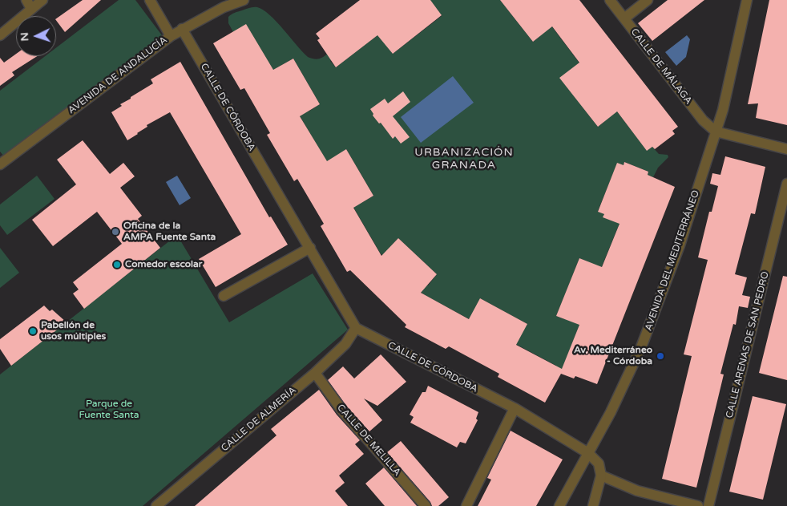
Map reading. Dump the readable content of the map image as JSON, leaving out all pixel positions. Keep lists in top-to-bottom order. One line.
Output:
{"streets":{"street":["CALLE DE MÁLAGA","AVENIDA DE ANDALUCÍA","CALLE DE CÓRDOBA","AVENIDA DEL MEDITERRÁNEO","CALLE ARENAS DE SAN PEDRO","CALLE DE ALMERÍA","CALLE DE MELILLA"]},"crossings":[["CALLE DE MÁLAGA","AVENIDA DEL MEDITERRÁNEO"],["AVENIDA DE ANDALUCÍA","CALLE DE CÓRDOBA"],["CALLE DE CÓRDOBA","AVENIDA DEL MEDITERRÁNEO"],["CALLE DE CÓRDOBA","CALLE DE ALMERÍA"],["CALLE DE ALMERÍA","CALLE DE MELILLA"]],"districts":["URBANIZACIÓN GRANADA"],"parks":["Parque de Fuente Santa"],"places":["Oficina de la AMPA Fuente Santa","Comedor escolar","Pabellón de usos múltiples","Av. Mediterráneo - Córdoba"],"north":"left"}
